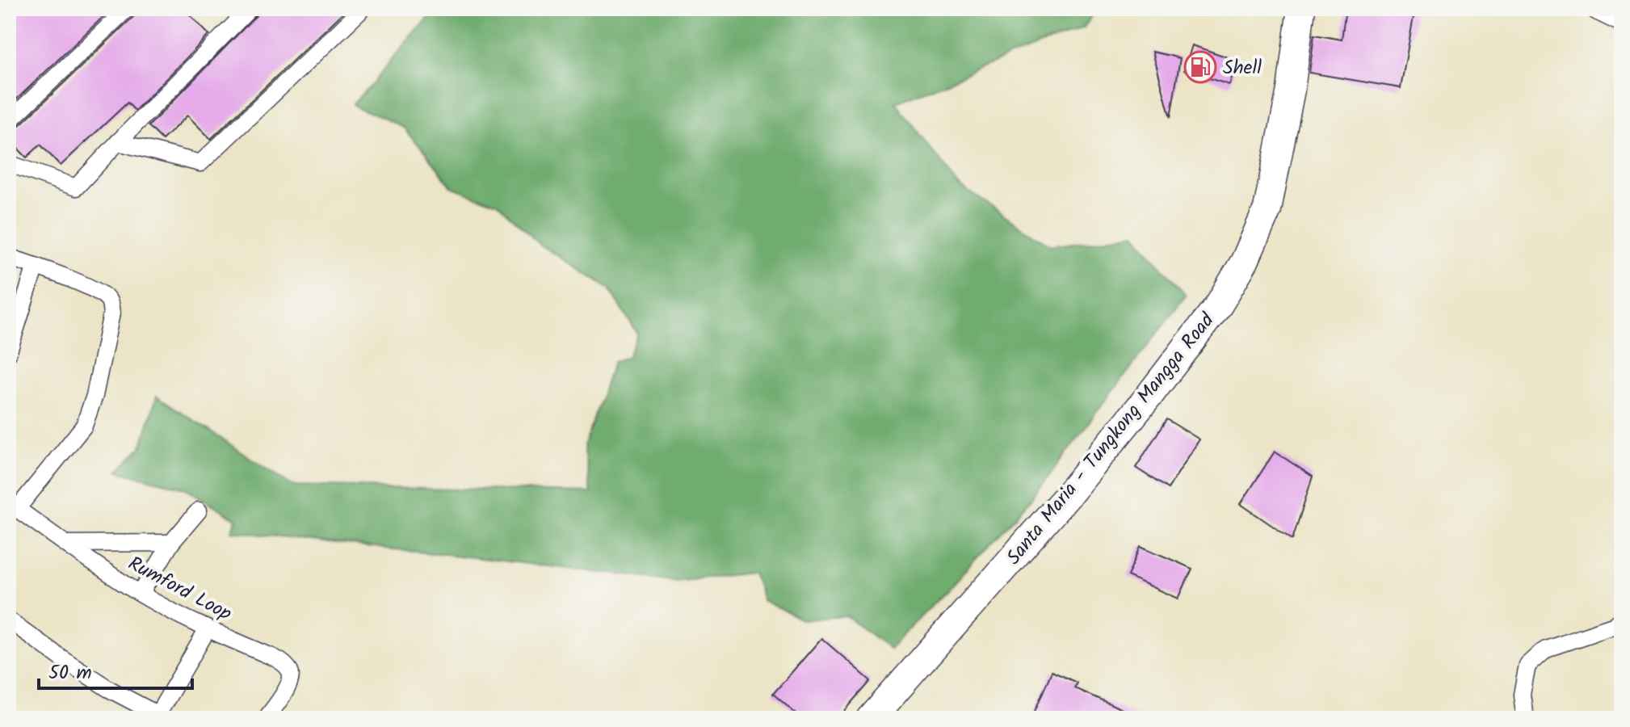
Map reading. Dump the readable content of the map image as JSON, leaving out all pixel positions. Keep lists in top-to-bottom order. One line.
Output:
{"streets":{"main road":["Santa Maria - Tungkong Mangga Road"],"street":["Rumford Loop"]},"places":{"fuel station":["Shell"]},"scale_bar":"50 m"}
